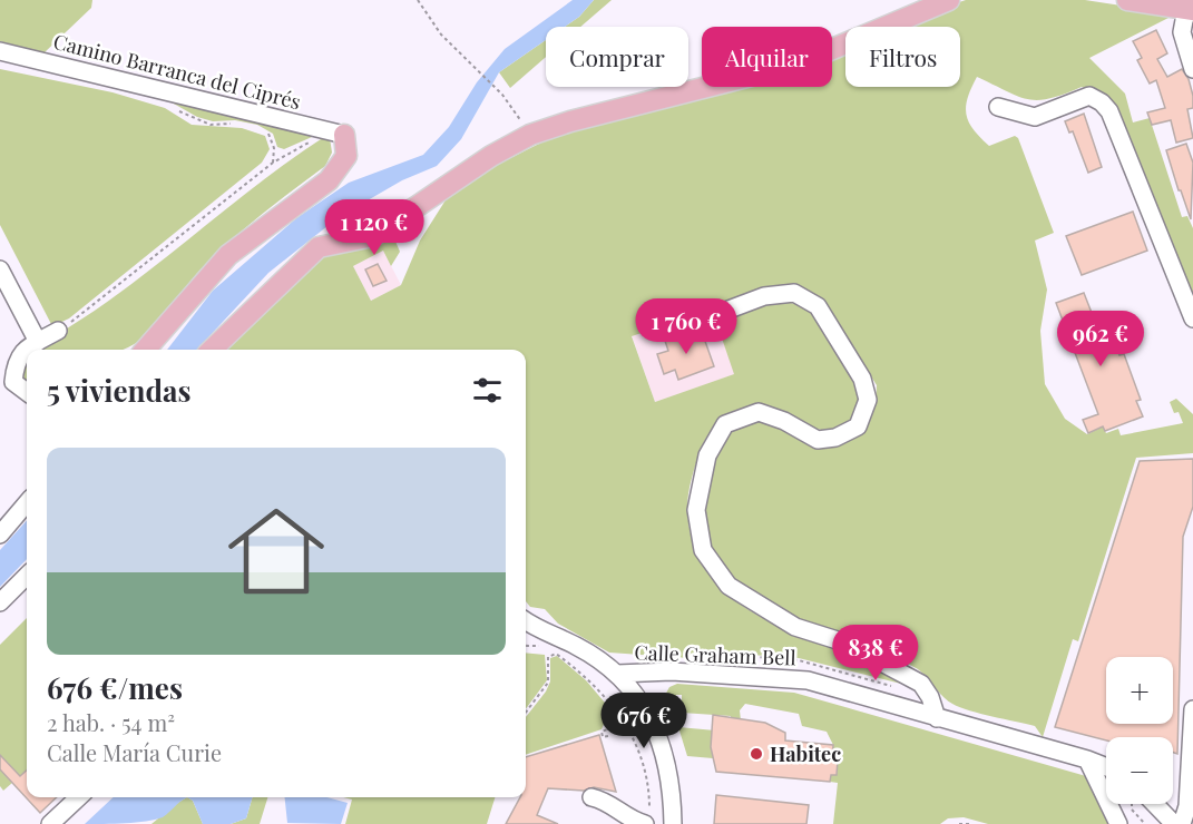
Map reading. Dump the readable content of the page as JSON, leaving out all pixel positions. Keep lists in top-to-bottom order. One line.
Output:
{"streets":{"street":["Camino Barranca del Ciprés","Calle Graham Bell"]},"places":["Habitec"],"page":{"chip":["Comprar","Alquilar","Filtros"],"price":["1 120 €","1 760 €","962 €","838 €","676 €"],"heading":"5 viviendas","list":[{"name":"676 €/mes","note":"2 hab. · 54 m² · Calle María Curie"}],"map_buttons":["+","−"]}}
